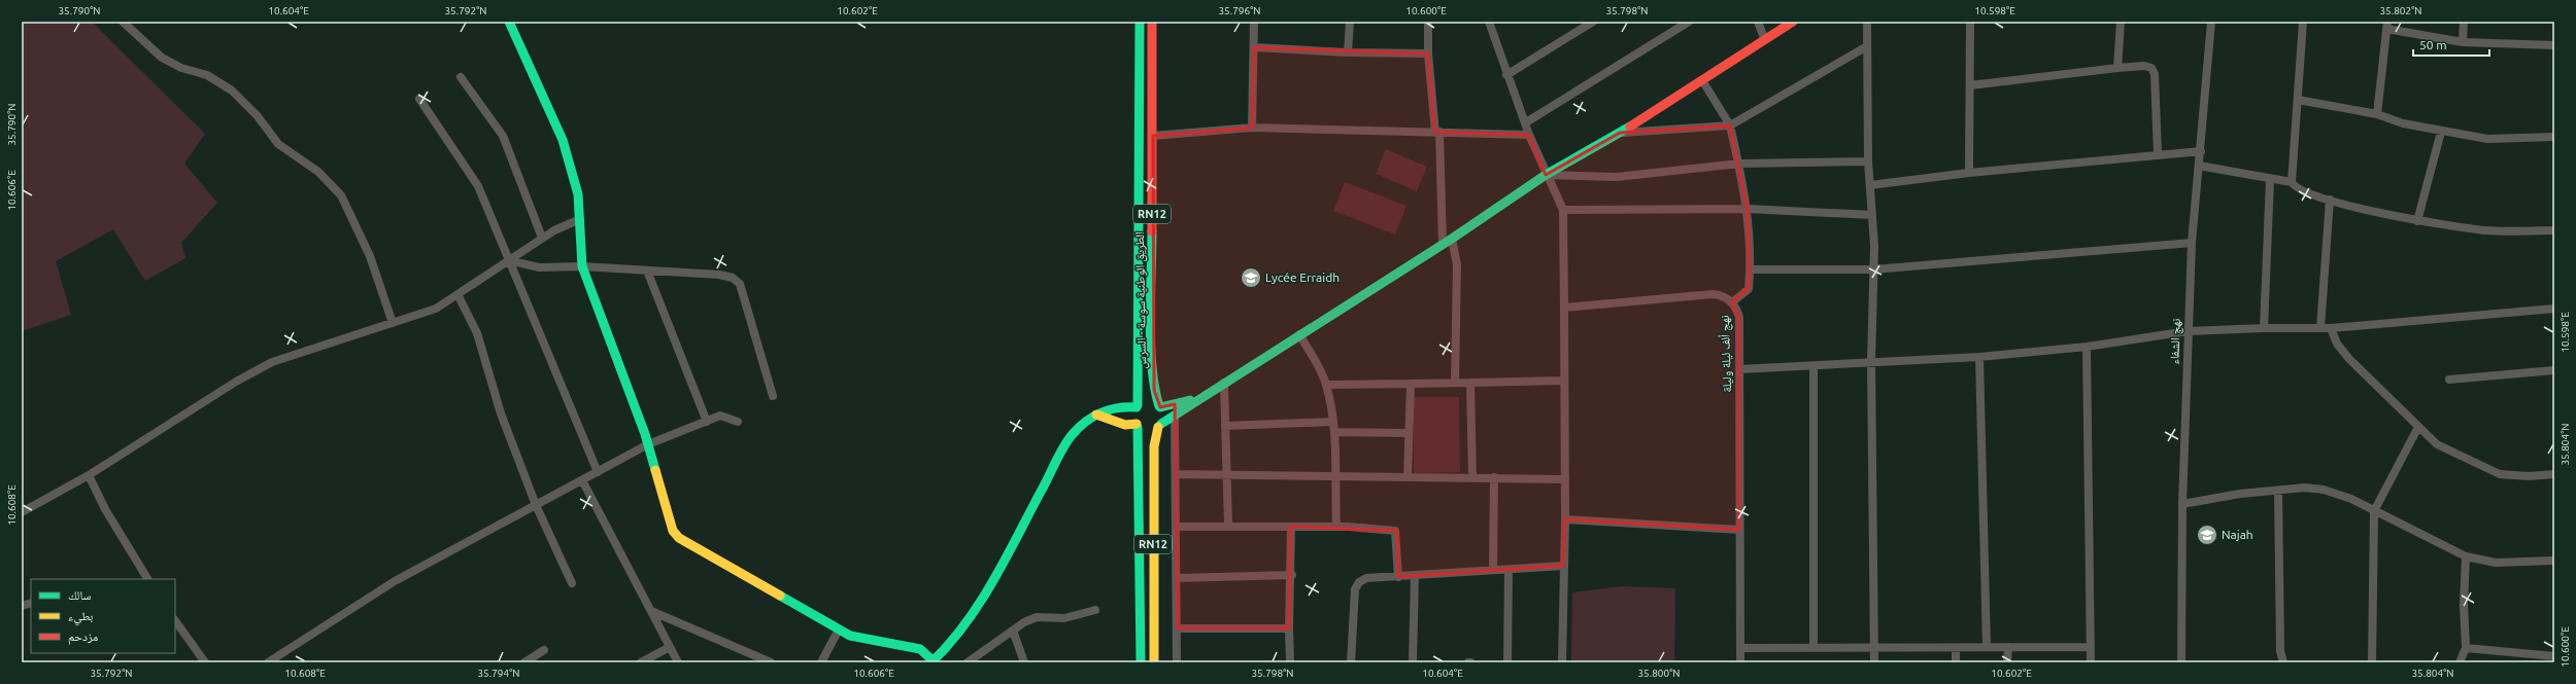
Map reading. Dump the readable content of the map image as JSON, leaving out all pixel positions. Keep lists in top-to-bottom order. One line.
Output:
{"streets":{"main road":["RN12","الطريق الوطنية سوسة - السرس"],"street":["نهج الشفاء","نهج ألف ليلة وليلة"]},"crossings":[["RN12","الطريق الوطنية سوسة - السرس"]],"places":{"school or university":["Lycée Erraidh","Najah"]},"legend":["سالك","بطيء","مزدحم"],"scale_bar":"50 m","coordinates":["35.790°N","10.604°E","35.792°N","10.602°E","35.796°N","10.600°E","35.798°N","10.598°E","35.802°N","10.606°E","35.804°N","10.608°E","35.794°N","35.800°N"]}
